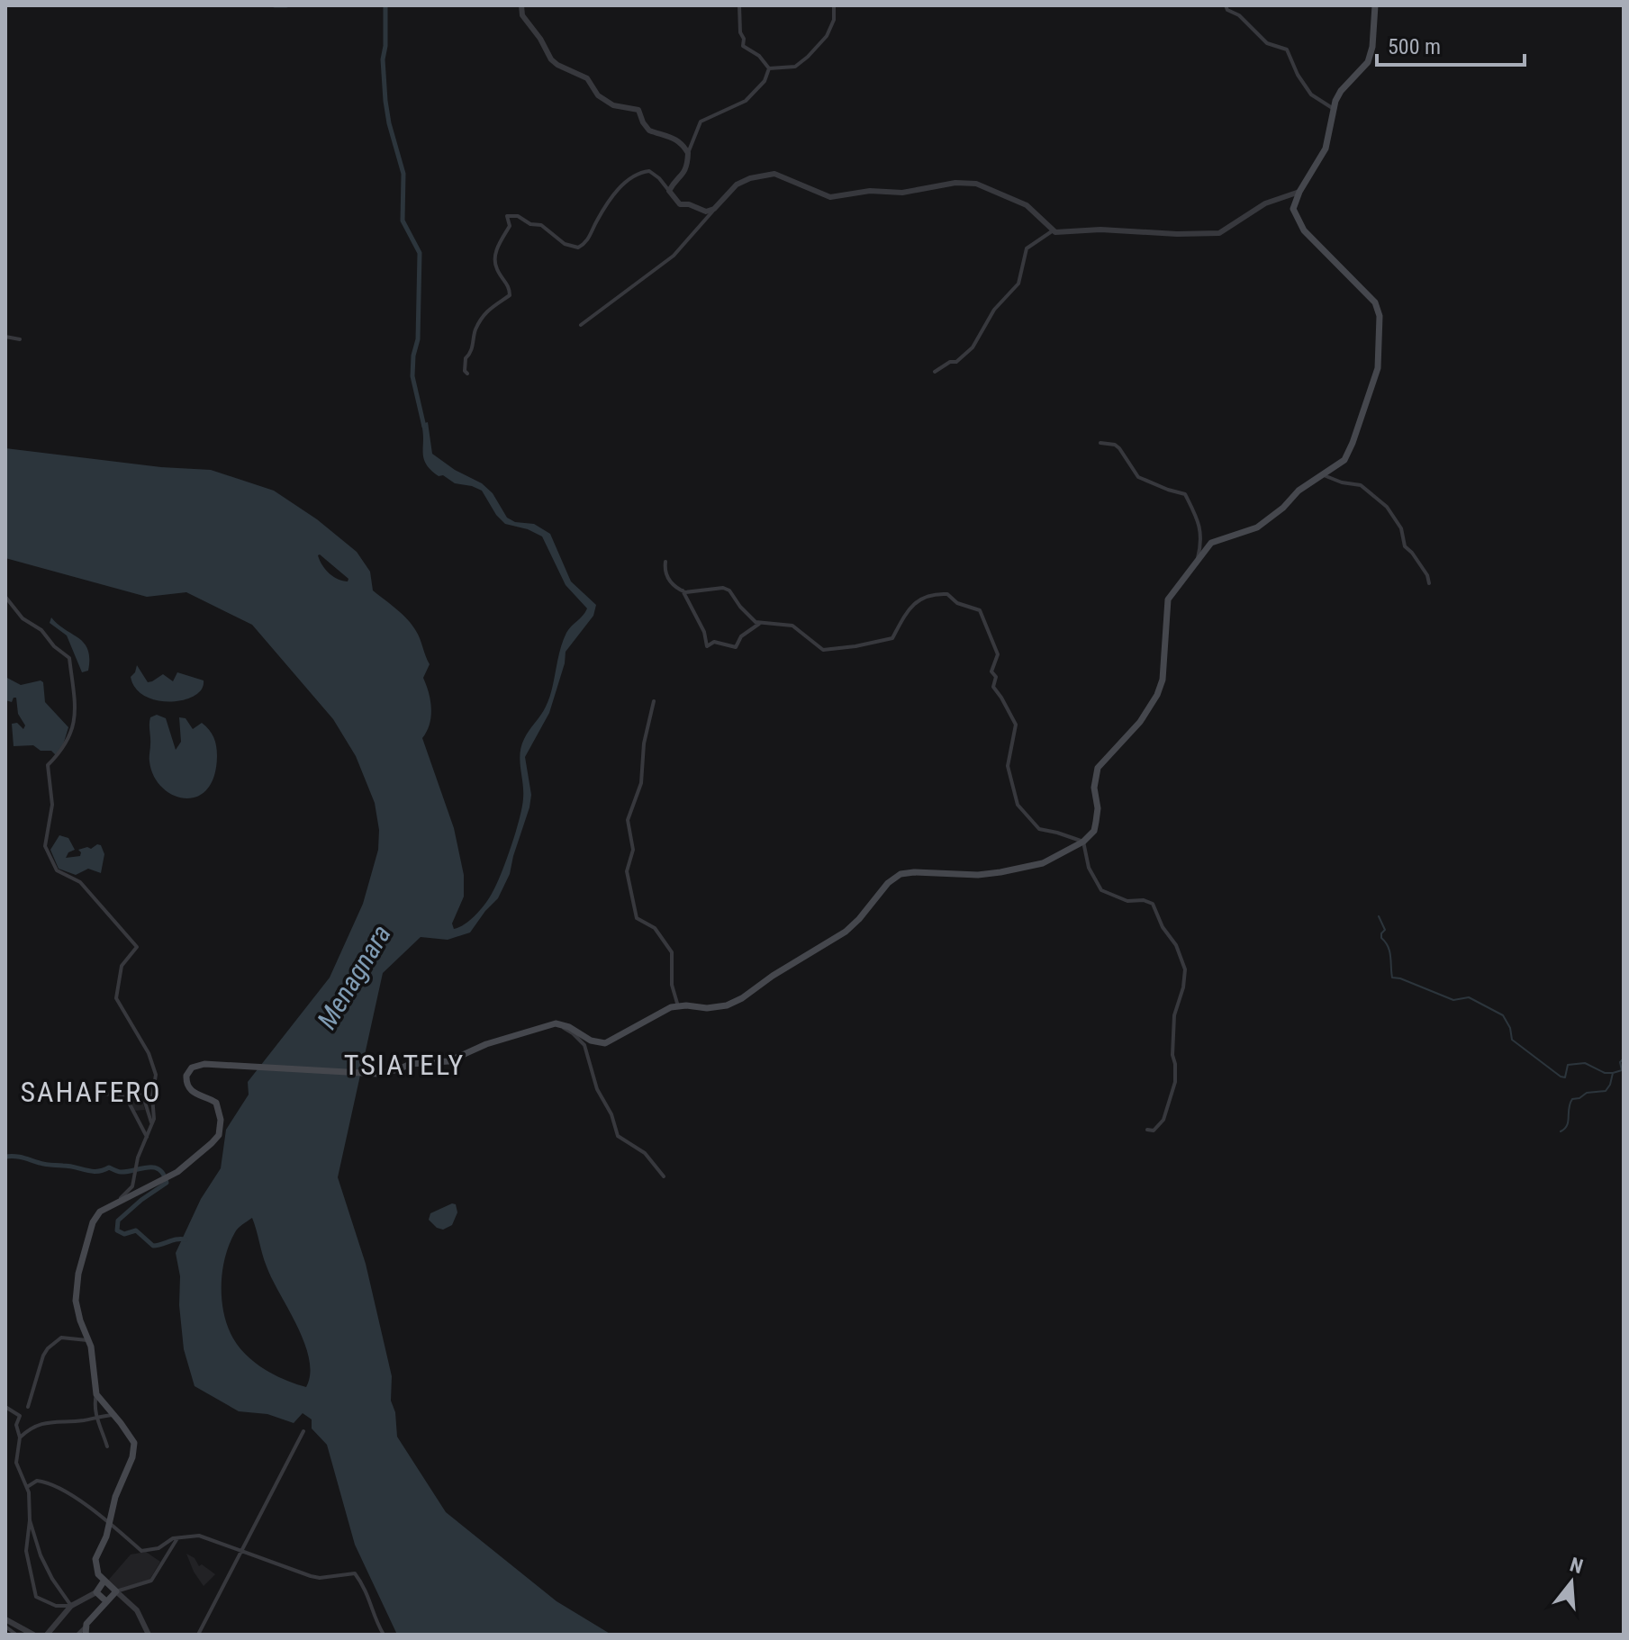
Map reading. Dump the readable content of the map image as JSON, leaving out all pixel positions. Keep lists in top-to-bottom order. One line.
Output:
{"districts":["TSIATELY","SAHAFERO"],"water":["Menagnara"],"scale_bar":"500 m","north":"top"}
